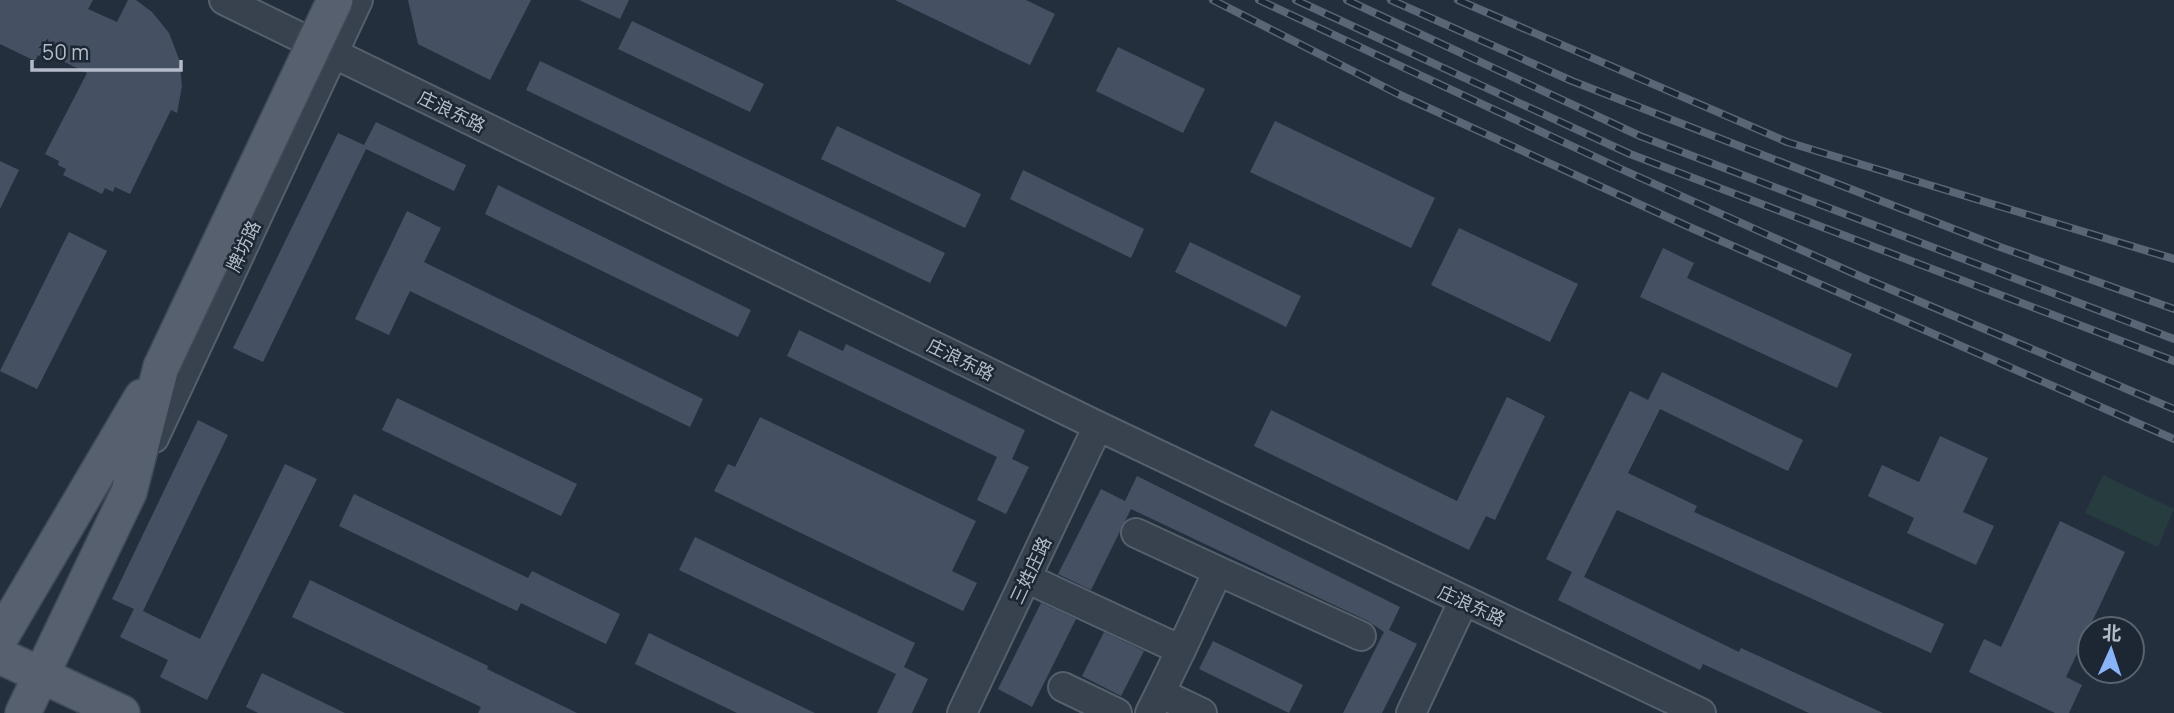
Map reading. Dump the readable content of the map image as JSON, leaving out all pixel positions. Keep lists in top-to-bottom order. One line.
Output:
{"streets":{"main road":["牌坊路"],"street":["庄浪东路","三姓庄路"]},"crossings":[["庄浪东路","牌坊路"],["庄浪东路","三姓庄路"]],"scale_bar":"50 m","north":"top"}
